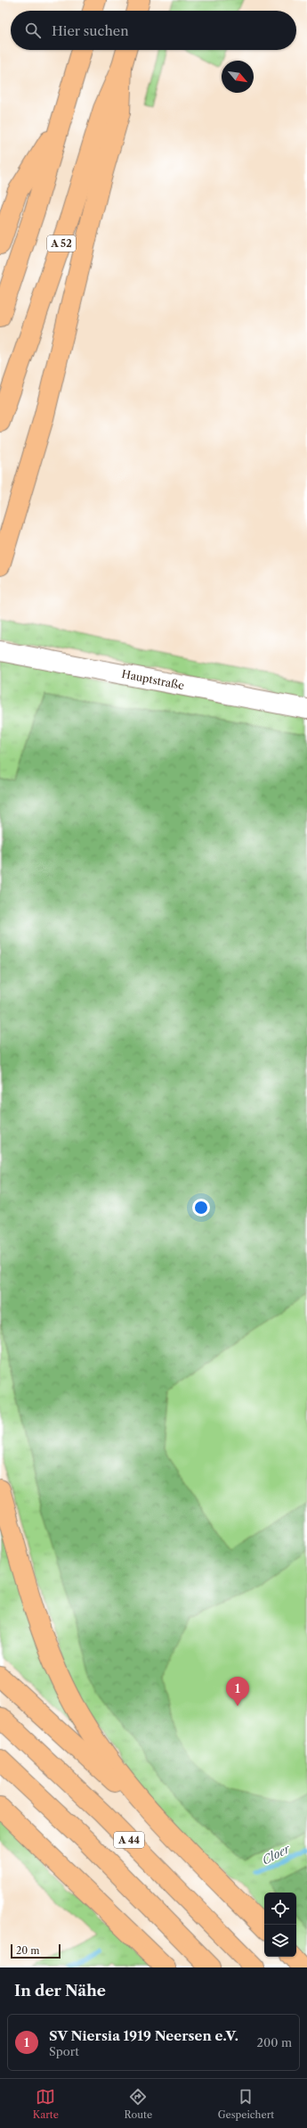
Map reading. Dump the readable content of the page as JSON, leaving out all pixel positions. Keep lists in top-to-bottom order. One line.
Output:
{"streets":{"highway":["A 52","A 44"],"street":["Hauptstraße"]},"water":["Cloer"],"scale_bar":"20 m","north":"bottom right","page":{"search":"Hier suchen","pins":"1","scale":"20 m","heading":"In der Nähe","list":[{"mark":"1","name":"SV Niersia 1919 Neersen e.V.","note":"Sport","value":"200 m"}],"nav":["Karte","Route","Gespeichert"]}}
